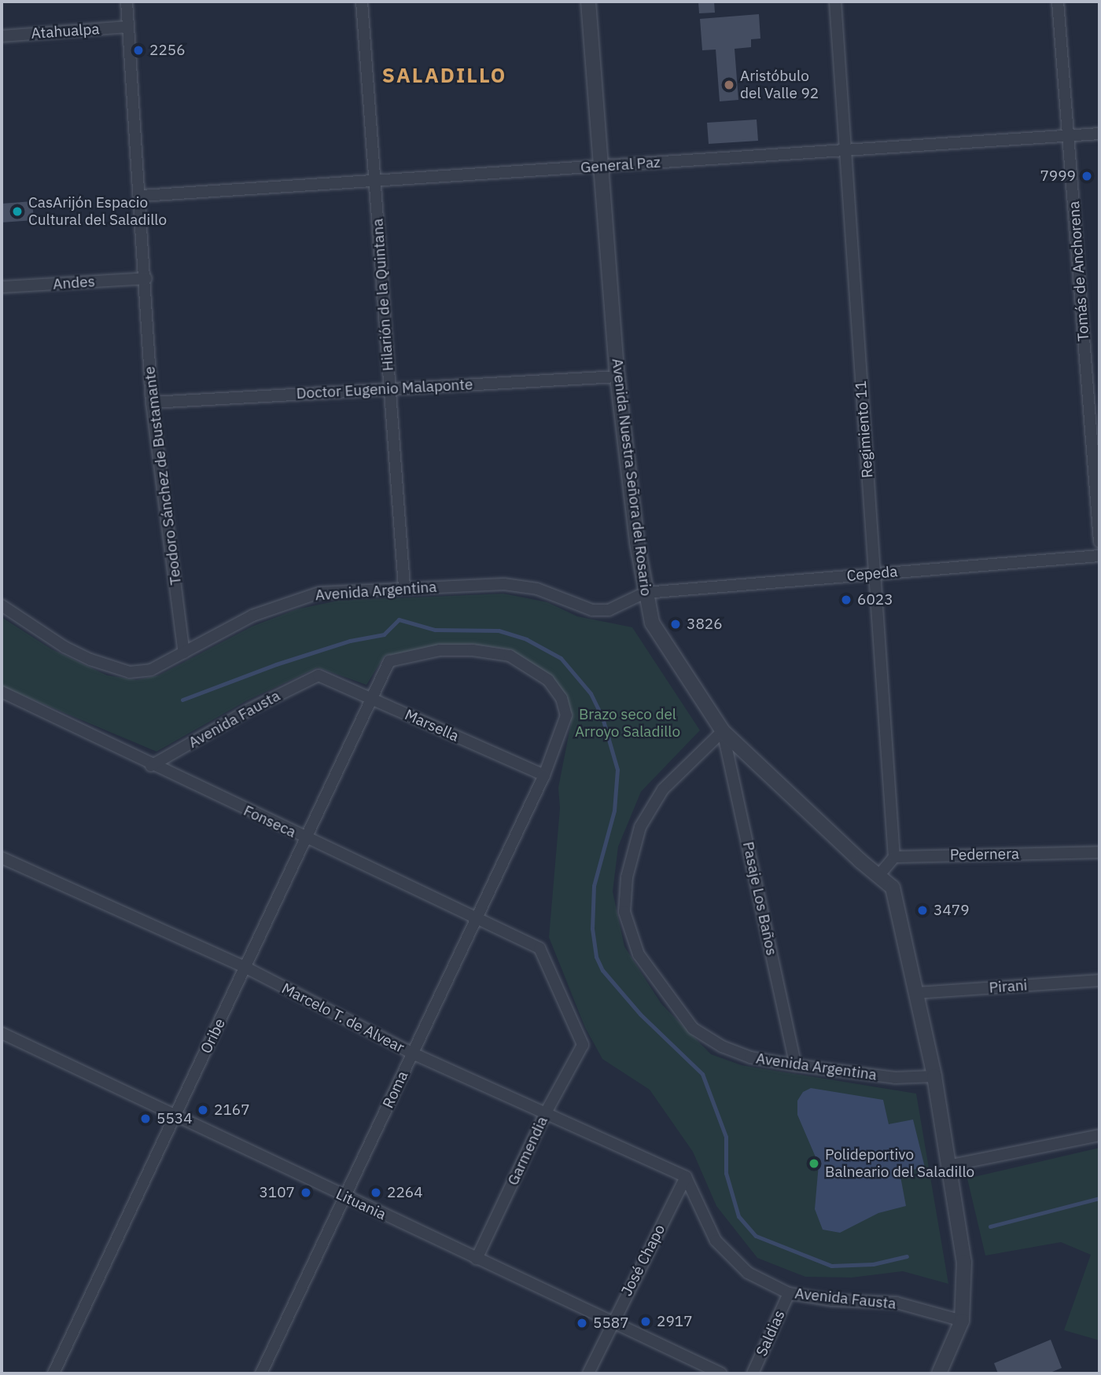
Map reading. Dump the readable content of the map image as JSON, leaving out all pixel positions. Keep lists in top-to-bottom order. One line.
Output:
{"streets":{"street":["Atahualpa","General Paz","Tomás de Anchorena","Andes","Hilarión de la Quintana","Doctor Eugenio Malaponte","Regimiento 11","Teodoro Sánchez de Bustamante","Avenida Nuestra Señora del Rosario","Cepeda","Avenida Argentina","Avenida Fausta","Marsella","Fonseca","Pedernera","Pasaje Los Baños","Pirani","Marcelo T. de Alvear","Oribe","Roma","Garmendia","Lituania","José Chapo","Saldias"]},"crossings":[["Atahualpa","Teodoro Sánchez de Bustamante"],["General Paz","Tomás de Anchorena"],["General Paz","Hilarión de la Quintana"],["General Paz","Regimiento 11"],["General Paz","Teodoro Sánchez de Bustamante"],["General Paz","Avenida Nuestra Señora del Rosario"],["Andes","Teodoro Sánchez de Bustamante"],["Hilarión de la Quintana","Doctor Eugenio Malaponte"],["Hilarión de la Quintana","Avenida Argentina"],["Doctor Eugenio Malaponte","Teodoro Sánchez de Bustamante"],["Doctor Eugenio Malaponte","Avenida Nuestra Señora del Rosario"],["Regimiento 11","Cepeda"],["Regimiento 11","Pedernera"],["Teodoro Sánchez de Bustamante","Avenida Argentina"],["Avenida Nuestra Señora del Rosario","Cepeda"],["Avenida Nuestra Señora del Rosario","Avenida Argentina"],["Avenida Nuestra Señora del Rosario","Avenida Fausta"],["Avenida Nuestra Señora del Rosario","Pasaje Los Baños"],["Avenida Nuestra Señora del Rosario","Pirani"],["Cepeda","Avenida Argentina"],["Avenida Argentina","Pasaje Los Baños"],["Avenida Fausta","Marsella"],["Avenida Fausta","Fonseca"],["Avenida Fausta","Marcelo T. de Alvear"],["Avenida Fausta","José Chapo"],["Avenida Fausta","Saldias"],["Marsella","Oribe"],["Marsella","Roma"],["Fonseca","Oribe"],["Fonseca","Roma"],["Fonseca","Garmendia"],["Marcelo T. de Alvear","Oribe"],["Marcelo T. de Alvear","Roma"],["Marcelo T. de Alvear","Garmendia"],["Marcelo T. de Alvear","José Chapo"],["Oribe","Lituania"],["Roma","Lituania"],["Garmendia","Lituania"],["Lituania","José Chapo"]],"districts":["SALADILLO"],"parks":["Brazo seco del Arroyo Saladillo"],"places":["2256","Aristóbulo del Valle 92","7999","CasArijón Espacio Cultural del Saladillo","6023","3826","3479","2167","5534","Polideportivo Balneario del Saladillo","3107","2264","2917","5587"]}
